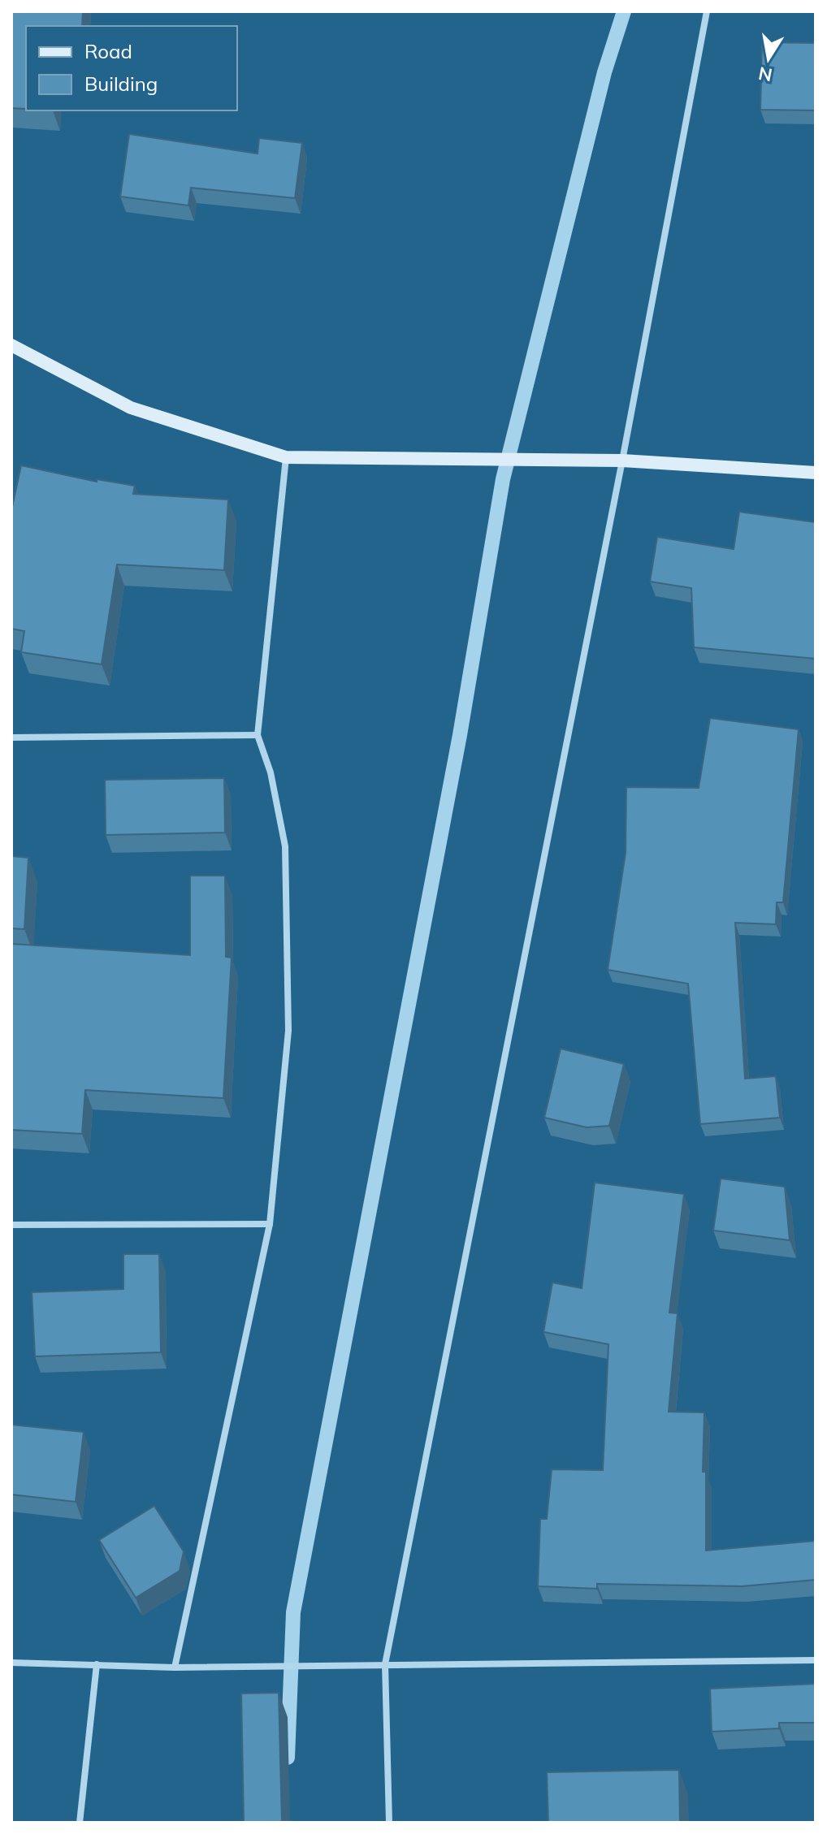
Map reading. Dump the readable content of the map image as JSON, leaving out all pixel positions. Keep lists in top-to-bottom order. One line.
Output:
{"legend":["Road","Building"],"north":"bottom"}
